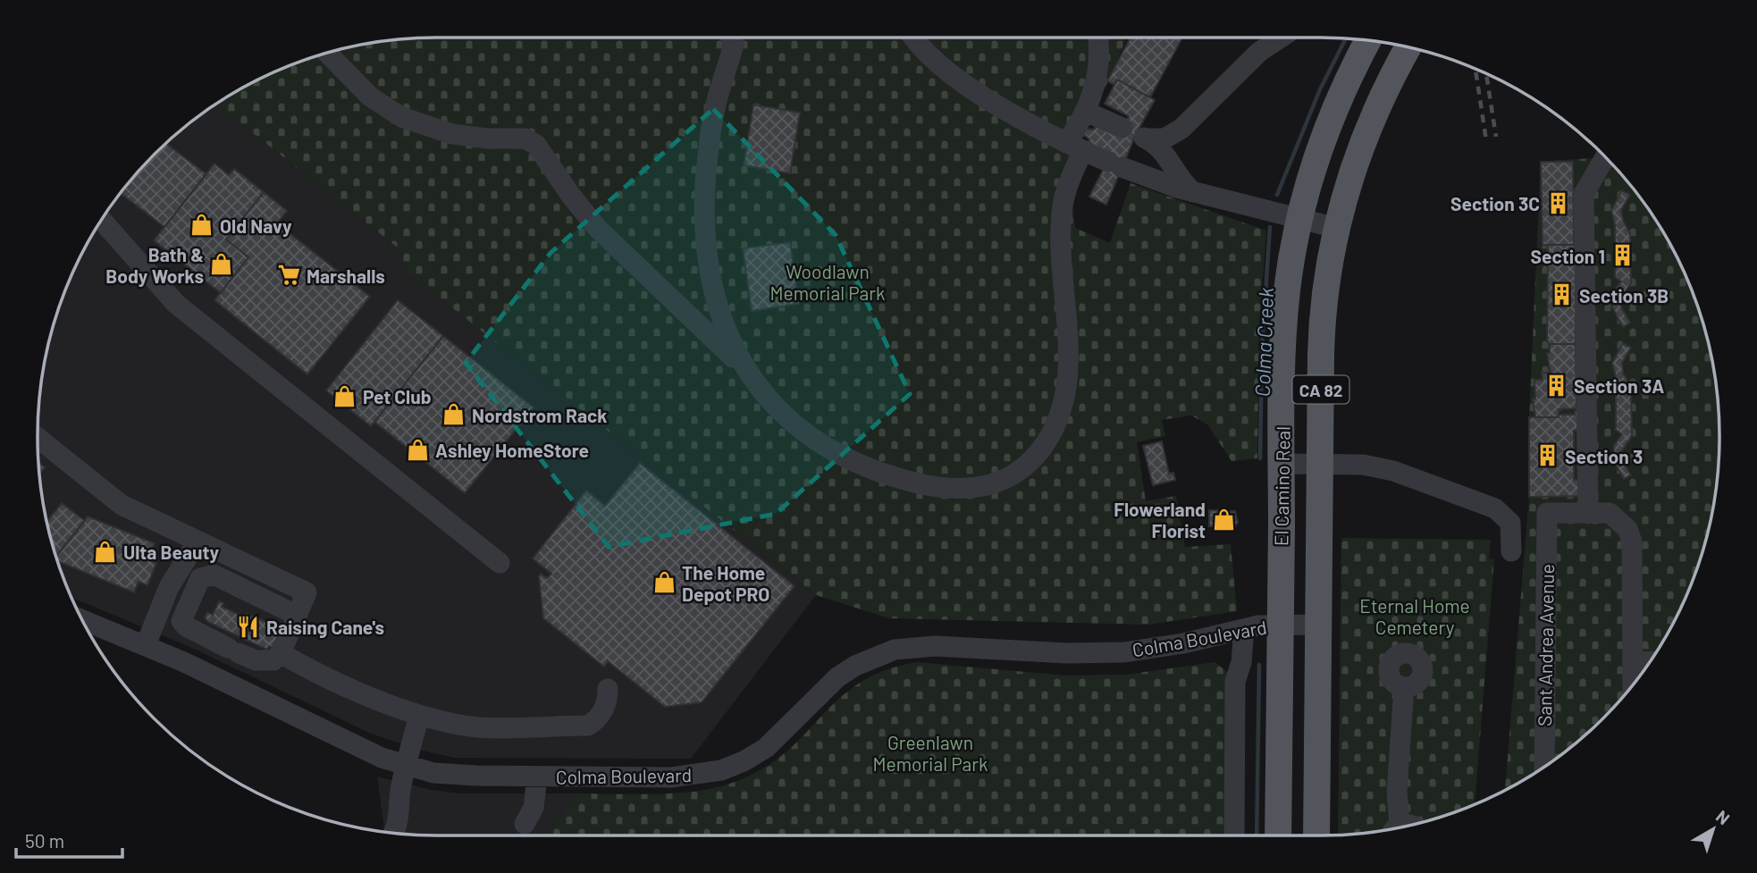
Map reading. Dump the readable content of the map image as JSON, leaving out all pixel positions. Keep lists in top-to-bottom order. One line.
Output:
{"streets":{"main road":["CA 82","El Camino Real"],"street":["Colma Boulevard","Sant Andrea Avenue"]},"crossings":[["El Camino Real","Colma Boulevard"]],"water":["Colma Creek"],"parks":["Woodlawn Memorial Park","Eternal Home Cemetery","Greenlawn Memorial Park"],"places":{"building":["Section 3C","Section 1","Section 3B","Section 3A","Section 3"],"shop":["Old Navy","Bath & Body Works","Pet Club","Nordstrom Rack","Ashley HomeStore","Flowerland Florist","Ulta Beauty","The Home Depot PRO"],"supermarket":["Marshalls"],"restaurant":["Raising Cane's"]},"scale_bar":"50 m","north":"top right"}
